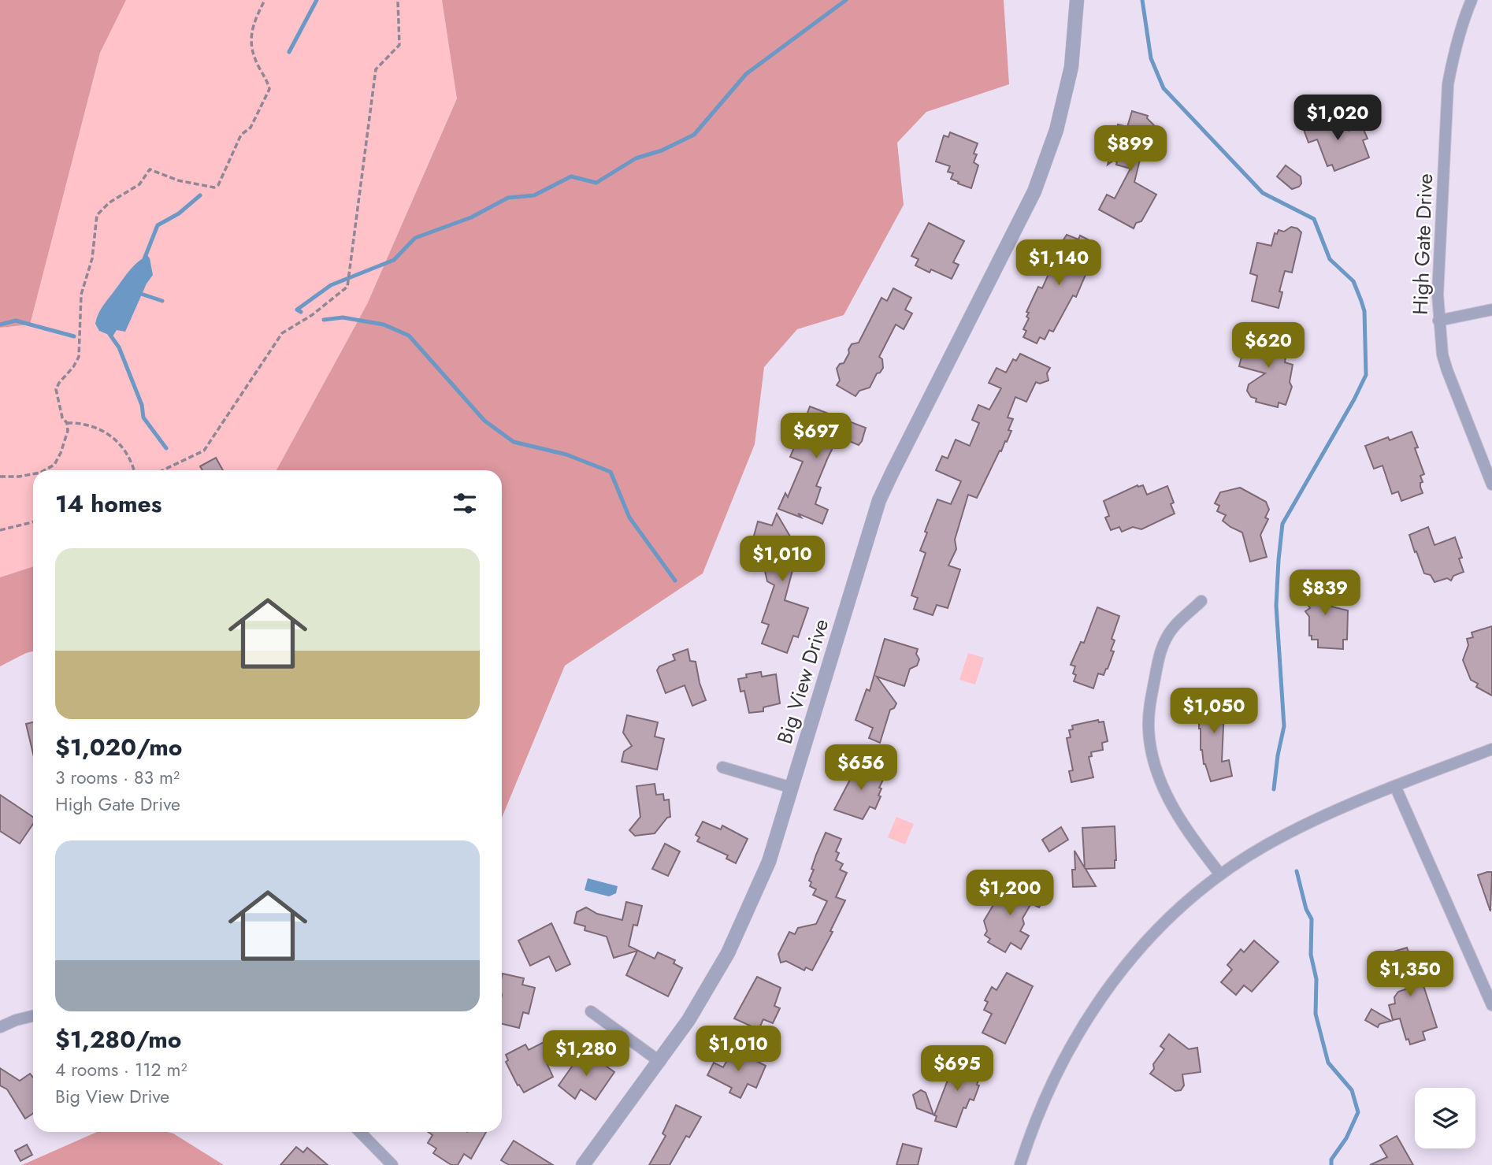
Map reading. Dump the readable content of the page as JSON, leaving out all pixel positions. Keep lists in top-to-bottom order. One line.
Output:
{"streets":{"street":["High Gate Drive","Big View Drive"]},"page":{"price":["$1,020","$899","$1,140","$620","$697","$1,010","$839","$1,050","$656","$1,200","$1,350","$1,010","$1,280","$695"],"heading":"14 homes","list":[{"name":"$1,020/mo","note":"3 rooms · 83 m² · High Gate Drive"},{"name":"$1,280/mo","note":"4 rooms · 112 m² · Big View Drive"}]}}
